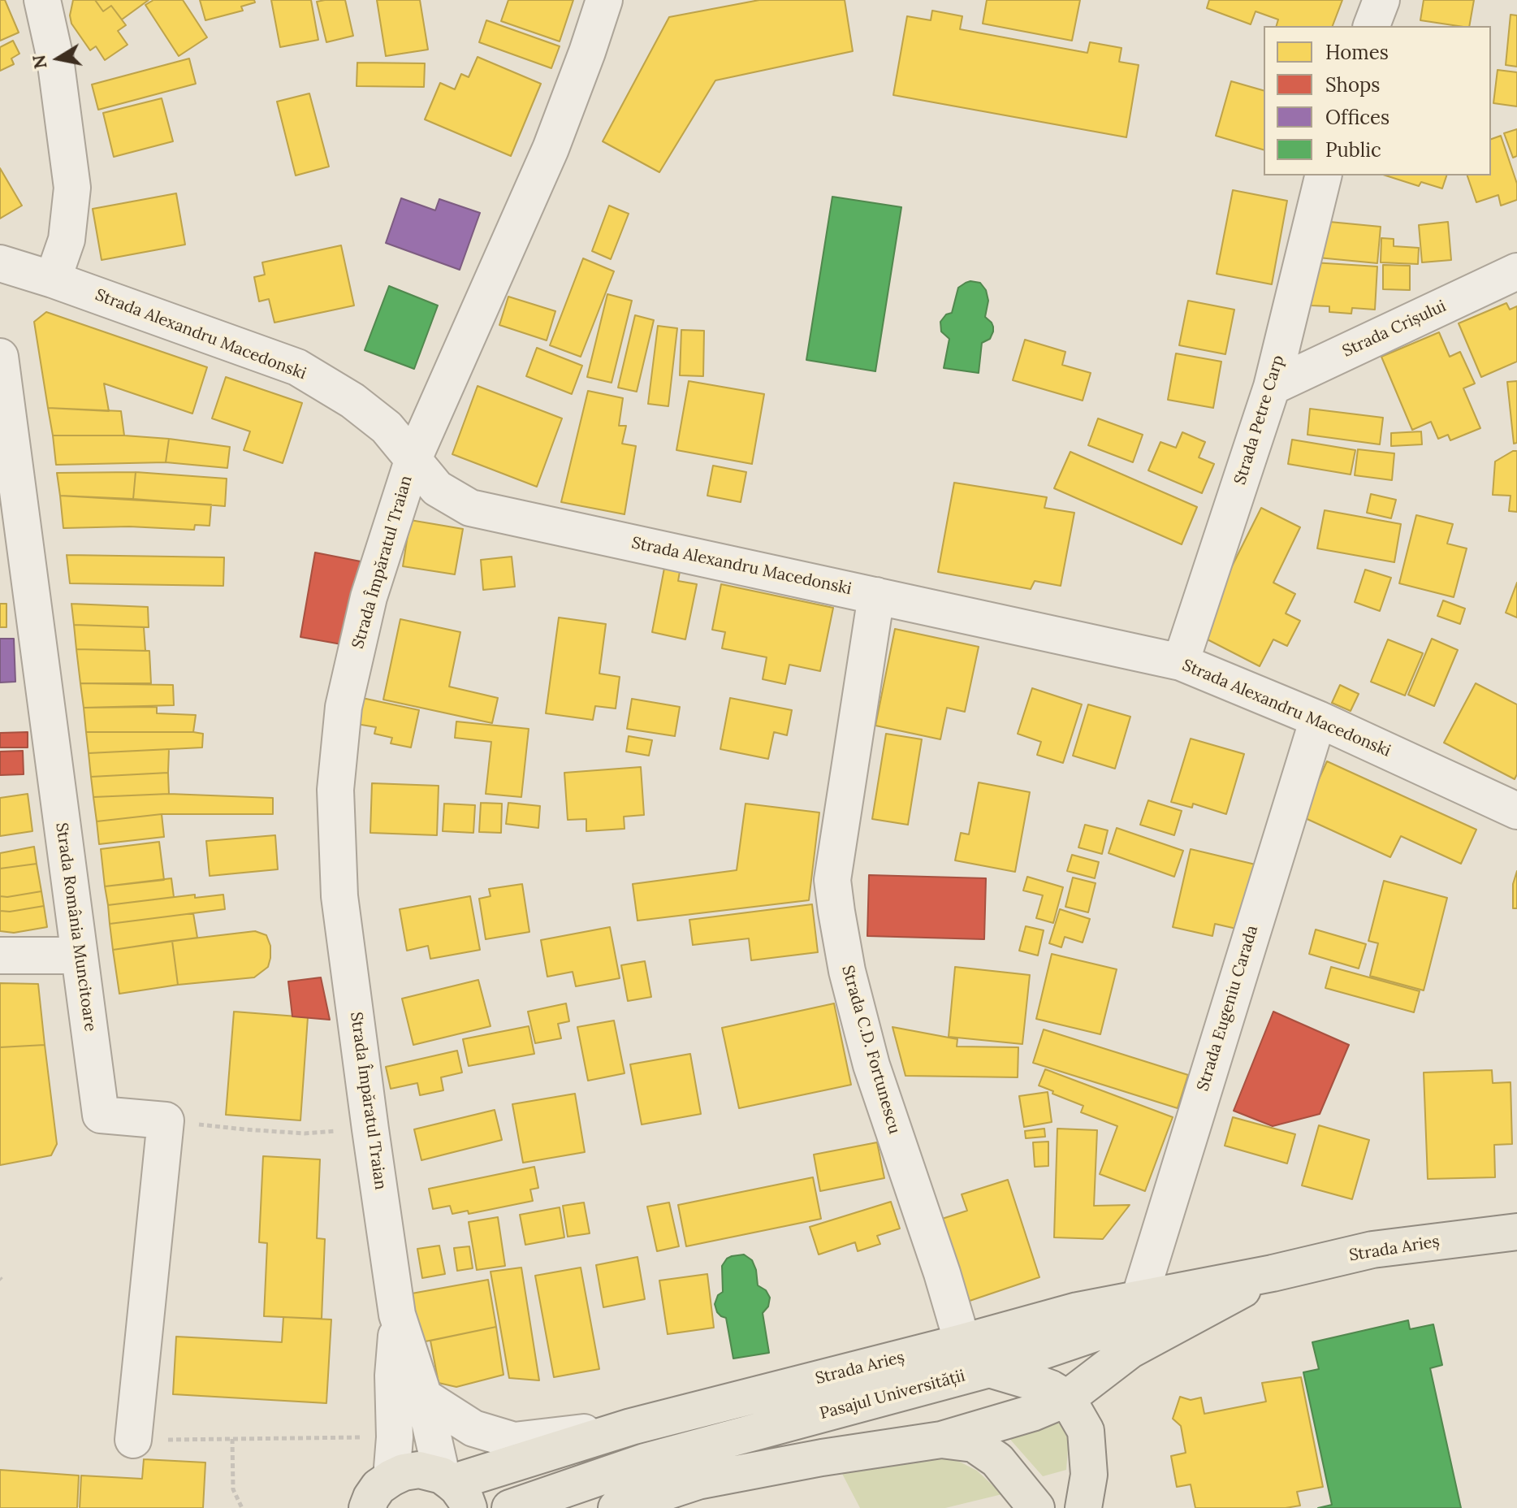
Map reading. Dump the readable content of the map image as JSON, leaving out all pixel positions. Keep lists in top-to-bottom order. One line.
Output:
{"streets":{"main road":["Strada Arieș","Pasajul Universității"],"street":["Strada Crișului","Strada Alexandru Macedonski","Strada Petre Carp","Strada Împăratul Traian","Strada România Muncitoare","Strada Eugeniu Carada","Strada C.D. Fortunescu"]},"crossings":[["Strada Crișului","Strada Petre Carp"],["Strada Alexandru Macedonski","Strada Petre Carp"],["Strada Alexandru Macedonski","Strada Împăratul Traian"],["Strada Alexandru Macedonski","Strada Eugeniu Carada"],["Strada Alexandru Macedonski","Strada C.D. Fortunescu"],["Strada Împăratul Traian","Strada Arieș"],["Strada Eugeniu Carada","Strada Arieș"],["Strada C.D. Fortunescu","Strada Arieș"],["Strada Arieș","Pasajul Universității"]],"legend":["Homes","Shops","Offices","Public"],"north":"left"}
